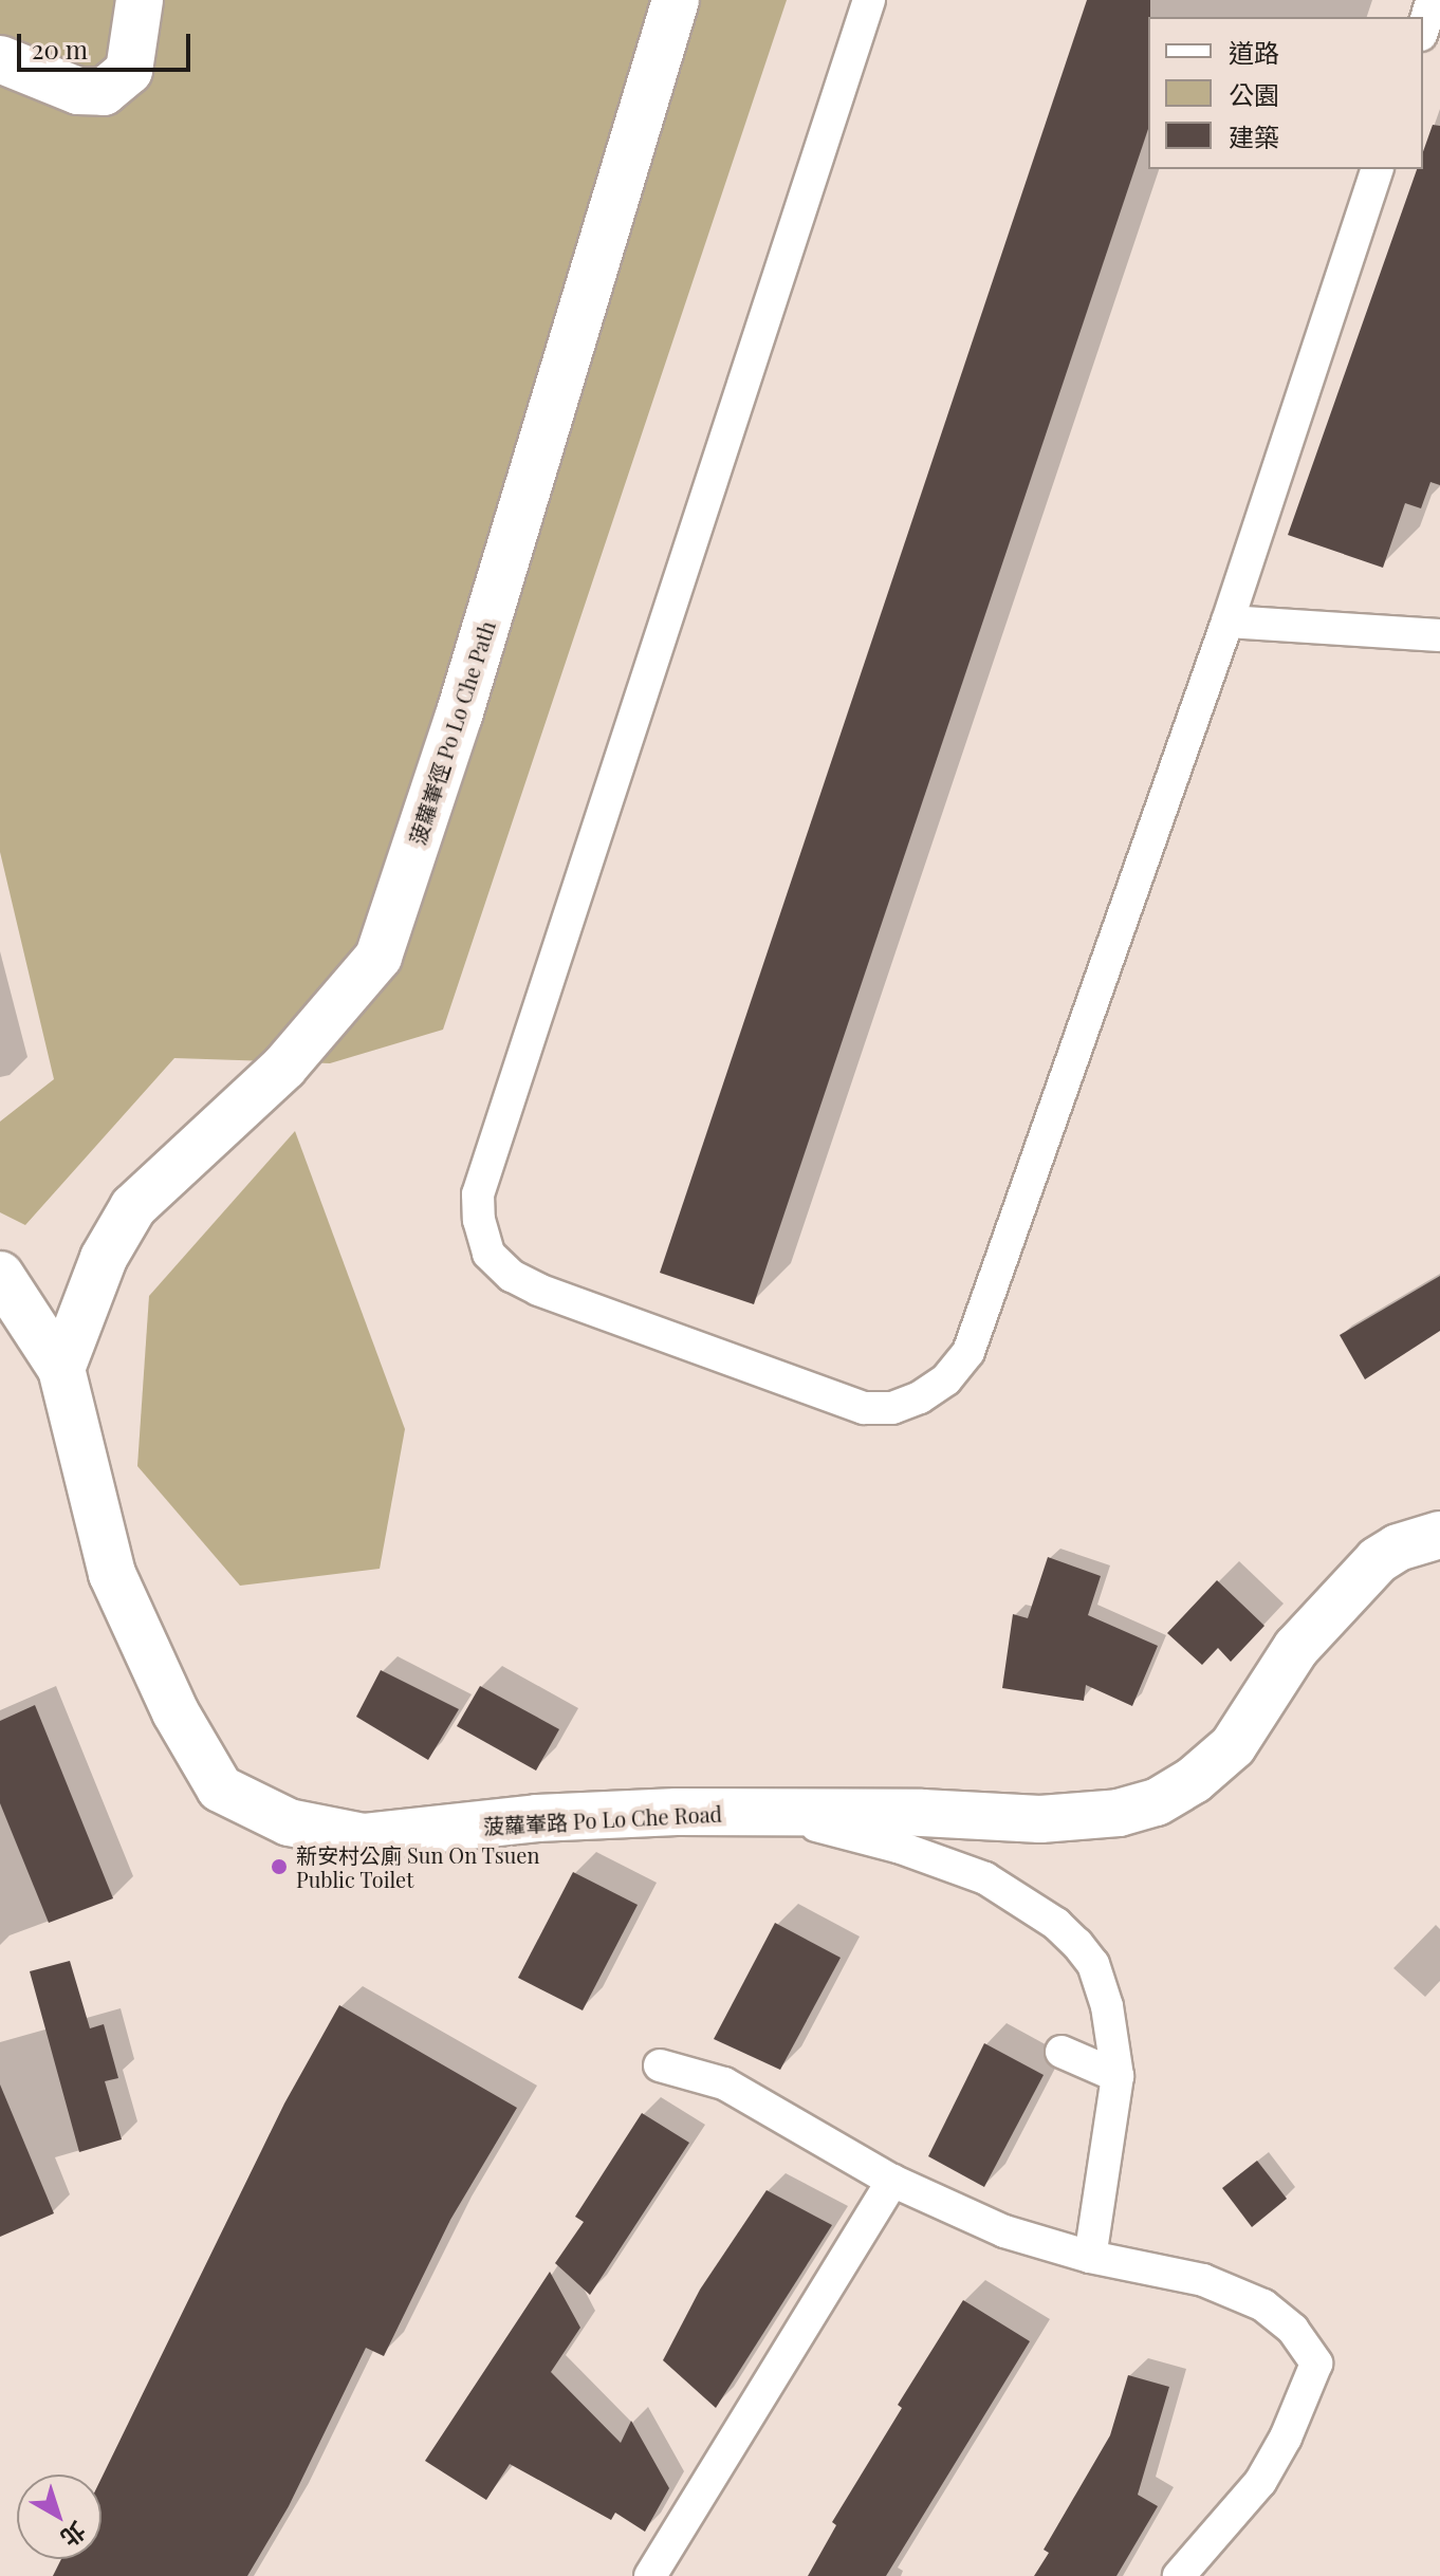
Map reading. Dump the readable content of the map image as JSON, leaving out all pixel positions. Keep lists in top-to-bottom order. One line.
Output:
{"streets":{"street":["菠蘿輋徑 Po Lo Che Path","菠蘿輋路 Po Lo Che Road"]},"crossings":[["菠蘿輋徑 Po Lo Che Path","菠蘿輋路 Po Lo Che Road"]],"places":["新安村公廁 Sun On Tsuen Public Toilet"],"legend":["道路","公園","建築"],"scale_bar":"20 m","north":"bottom right"}
